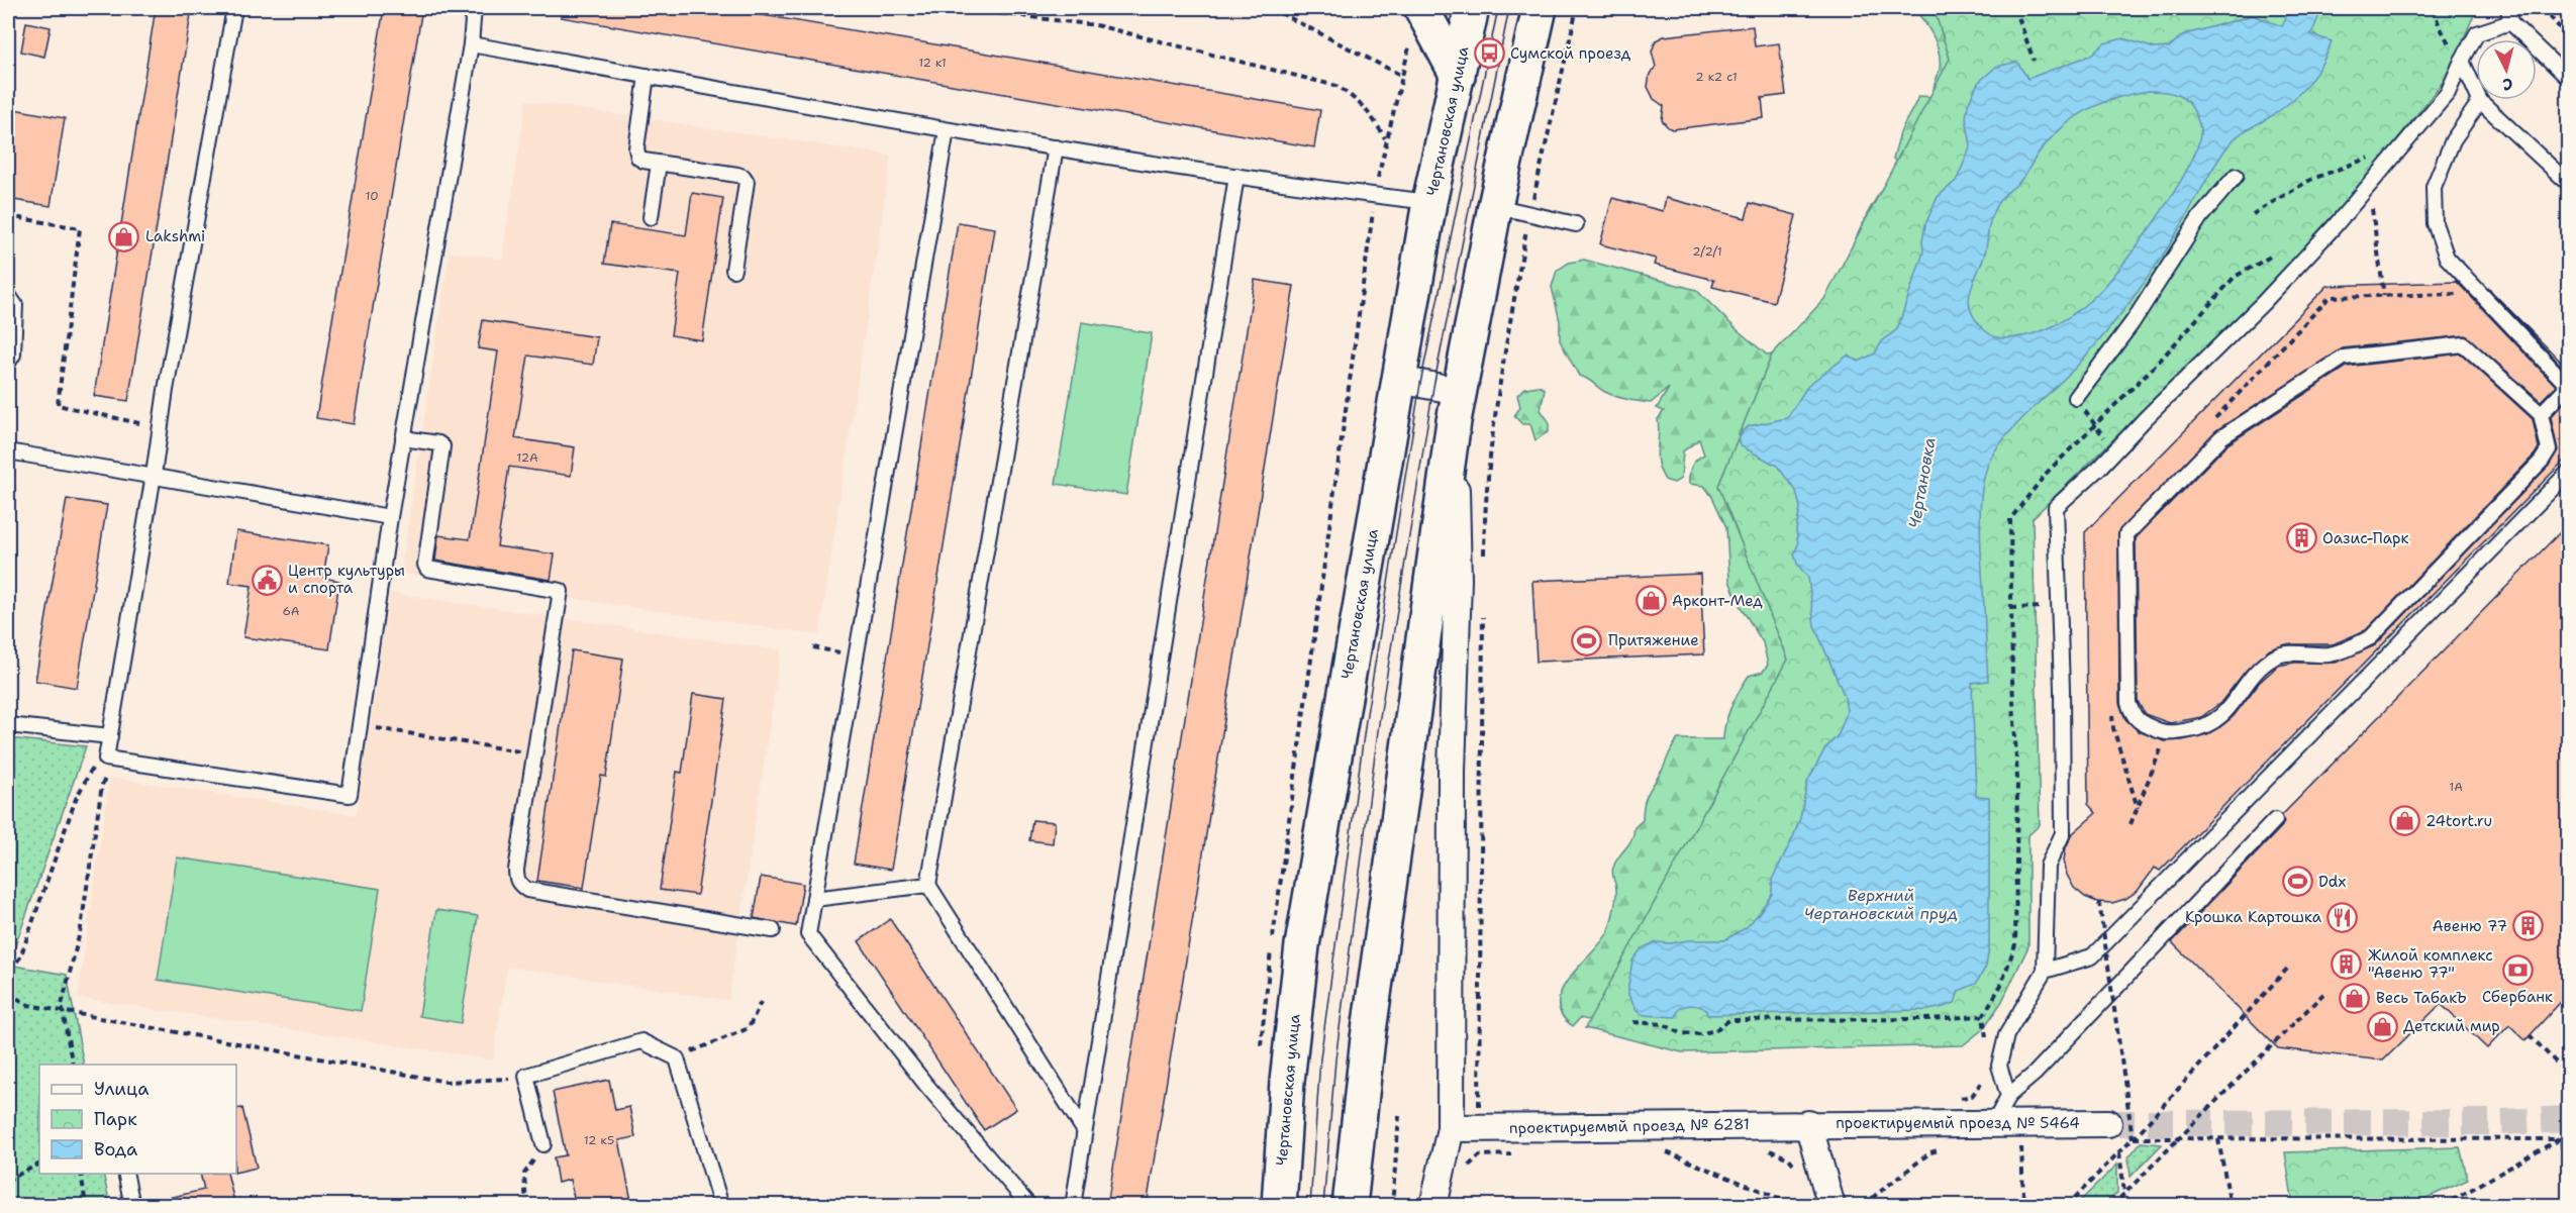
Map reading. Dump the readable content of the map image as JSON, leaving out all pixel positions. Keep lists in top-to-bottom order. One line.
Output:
{"streets":{"main road":["Чертановская улица"],"street":["проектируемый проезд № 5464","проектируемый проезд № 6281"]},"crossings":[["проектируемый проезд № 5464","проектируемый проезд № 6281"]],"water":["Чертановка","Верхний Чертановский пруд"],"places":{"bus stop":["Сумской проезд"],"shop":["Lakshmi","Арконт-Мед","24tort.ru","Весь ТабакЪ","Детский мир"],"building":["Оазис-Парк","Авеню 77","Жилой комплекс \"Авеню 77\""],"public building":["Центр культуры и спорта"],"sports":["Притяжение","Ddx"],"restaurant":["Крошка Картошка"],"bank":["Сбербанк"]},"house_numbers":["12 к1","2 к2 с1","10","2/2/1","12А","6А","1А","12 к5"],"legend":["Улица","Парк","Вода"],"north":"bottom"}
